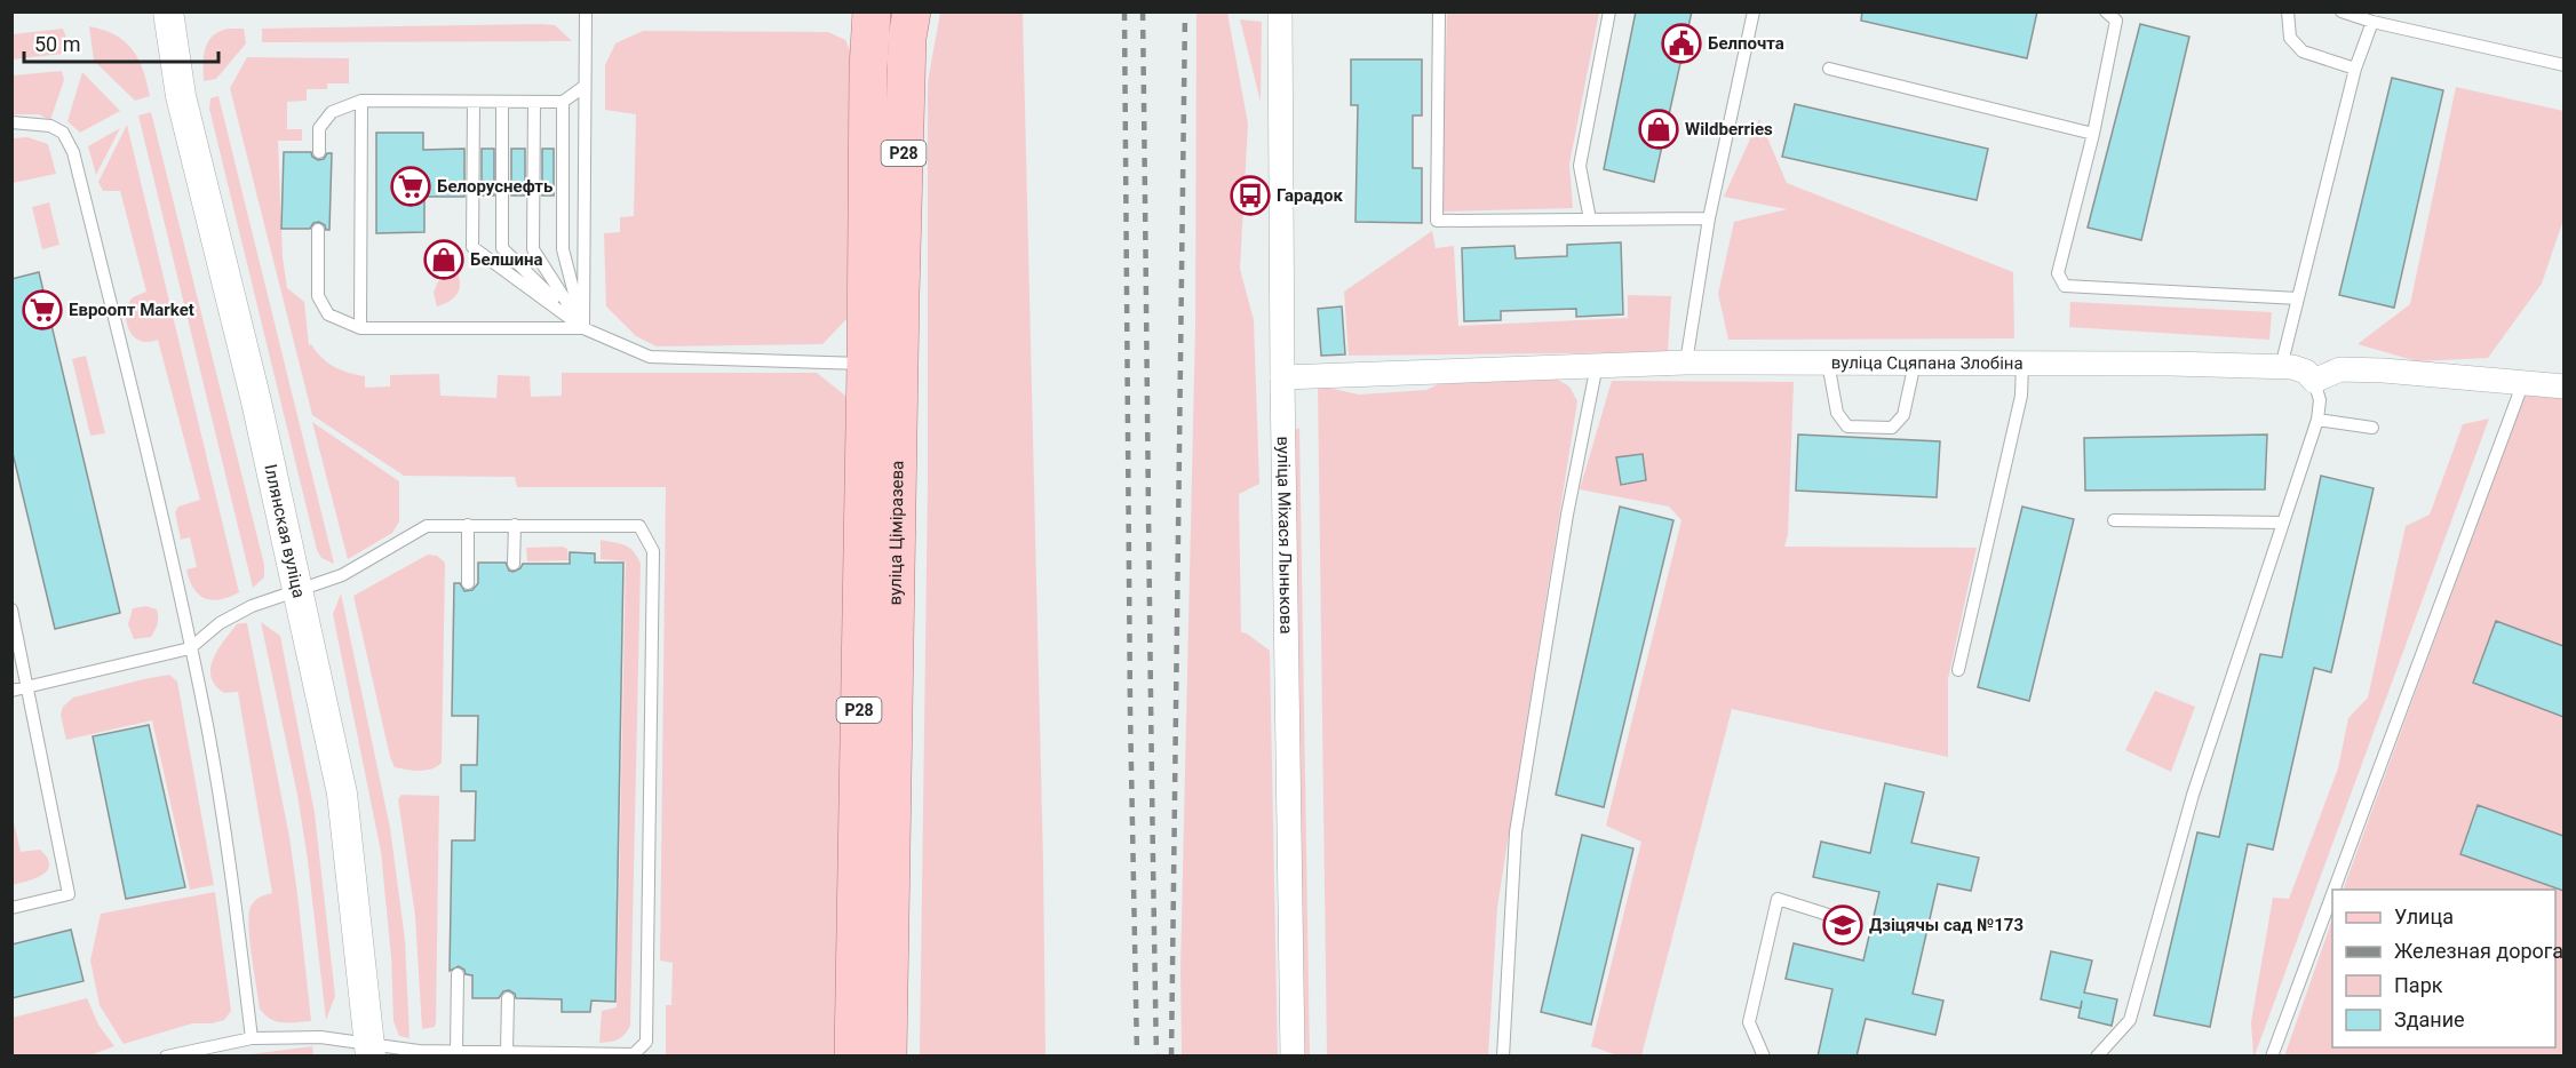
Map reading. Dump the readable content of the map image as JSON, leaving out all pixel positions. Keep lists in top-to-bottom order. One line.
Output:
{"streets":{"main road":["Р28","вуліца Ціміразева"],"street":["вуліца Сцяпана Злобіна","Іллянская вуліца","вуліца Міхася Лынькова"]},"crossings":[["вуліца Сцяпана Злобіна","вуліца Міхася Лынькова"]],"places":{"public building":["Белпочта"],"shop":["Wildberries","Белшина"],"supermarket":["Белоруснефть","Евроопт Market"],"bus stop":["Гарадок"],"school or university":["Дзіцячы сад №173"]},"legend":["Улица","Железная дорога","Парк","Здание"],"scale_bar":"50 m"}
